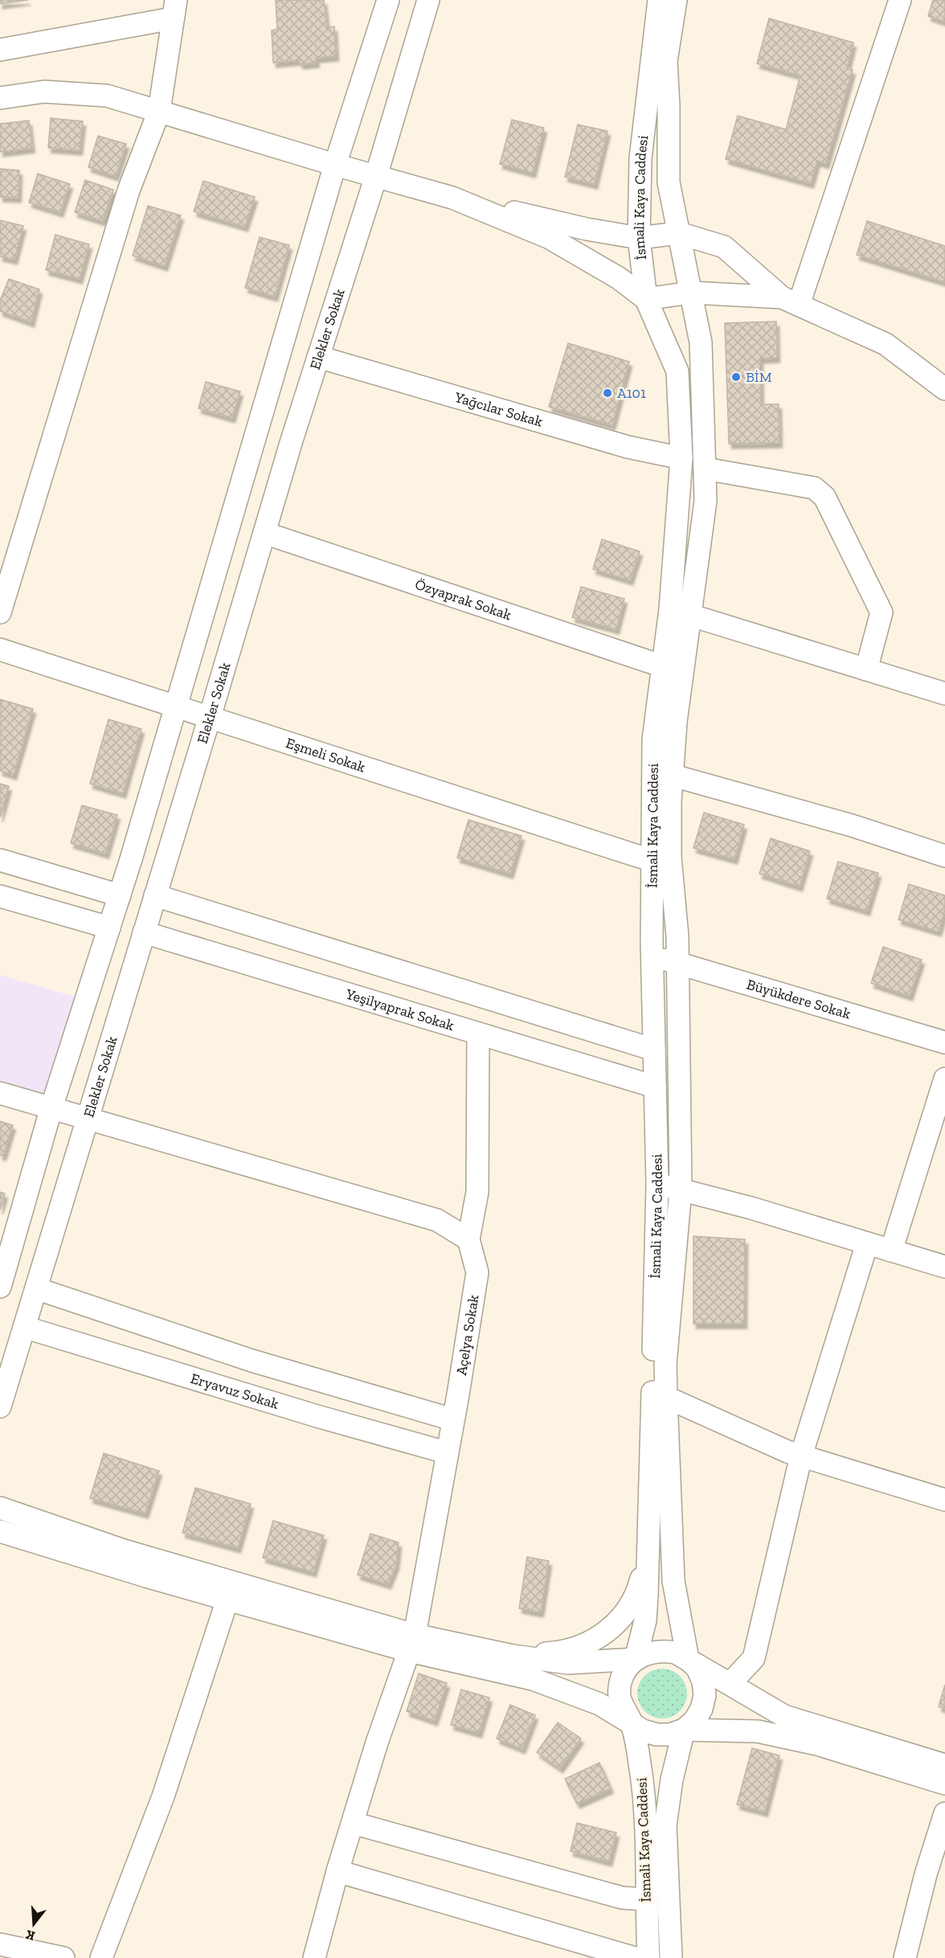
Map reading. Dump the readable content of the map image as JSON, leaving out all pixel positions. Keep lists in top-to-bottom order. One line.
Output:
{"streets":{"street":["İsmali Kaya Caddesi","Elekler Sokak","Yağcılar Sokak","Özyaprak Sokak","Eşmeli Sokak","Büyükdere Sokak","Yeşilyaprak Sokak","Açelya Sokak","Eryavuz Sokak"]},"crossings":[["İsmali Kaya Caddesi","Yağcılar Sokak"],["İsmali Kaya Caddesi","Özyaprak Sokak"],["İsmali Kaya Caddesi","Eşmeli Sokak"],["İsmali Kaya Caddesi","Büyükdere Sokak"],["İsmali Kaya Caddesi","Yeşilyaprak Sokak"],["Elekler Sokak","Yağcılar Sokak"],["Elekler Sokak","Özyaprak Sokak"],["Elekler Sokak","Eşmeli Sokak"],["Elekler Sokak","Yeşilyaprak Sokak"],["Elekler Sokak","Eryavuz Sokak"],["Yeşilyaprak Sokak","Açelya Sokak"],["Açelya Sokak","Eryavuz Sokak"]],"places":["BİM","A101"],"north":"bottom"}
